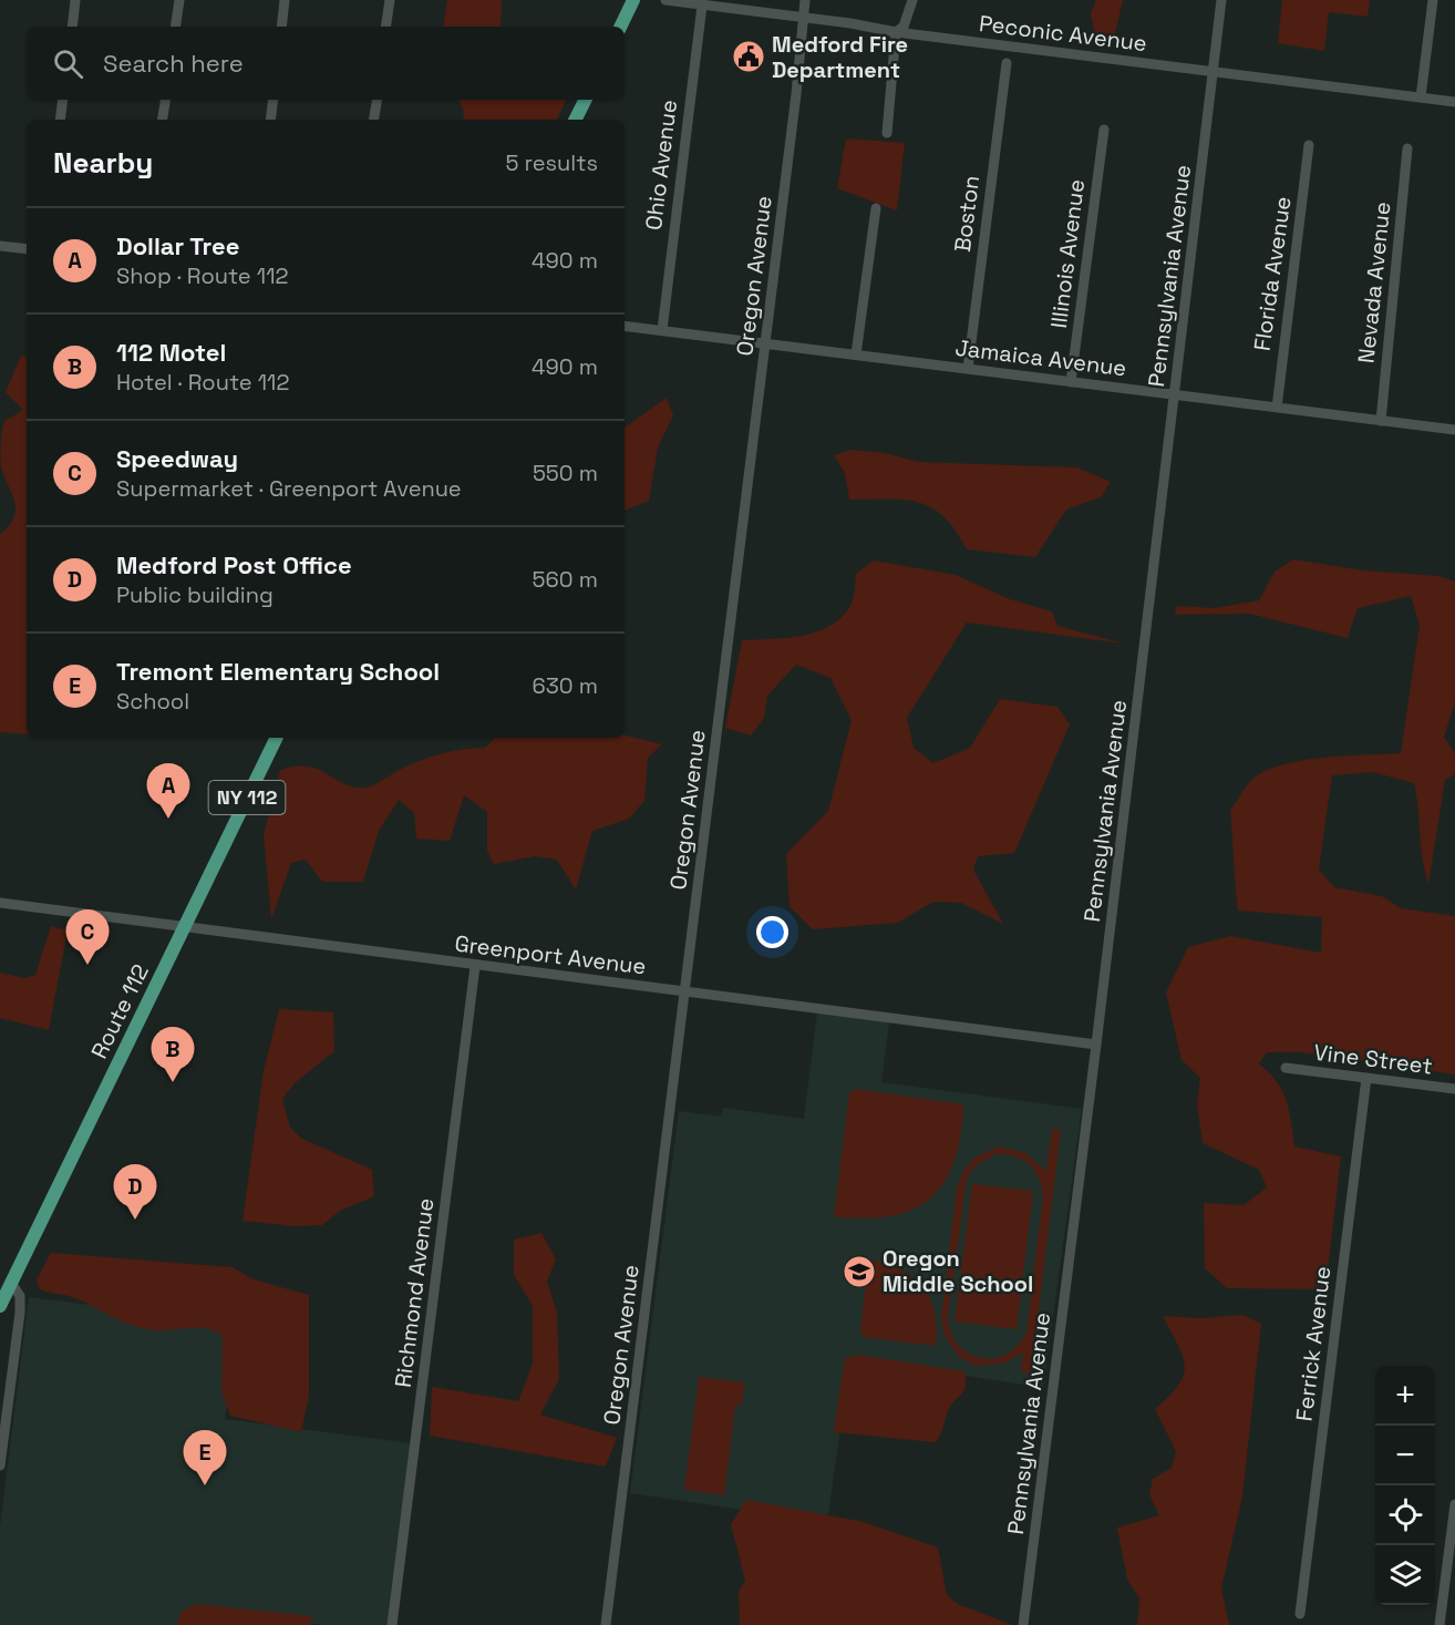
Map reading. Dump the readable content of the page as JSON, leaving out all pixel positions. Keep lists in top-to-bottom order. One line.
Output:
{"streets":{"main road":["NY 112","Route 112"],"street":["Peconic Avenue","Ohio Avenue","Boston","Illinois Avenue","Florida Avenue","Oregon Avenue","Pennsylvania Avenue","Nevada Avenue","Jamaica Avenue","Greenport Avenue","Vine Street","Richmond Avenue","Ferrick Avenue"]},"crossings":[["Peconic Avenue","Ohio Avenue"],["Peconic Avenue","Oregon Avenue"],["Peconic Avenue","Pennsylvania Avenue"],["Ohio Avenue","Jamaica Avenue"],["Boston","Jamaica Avenue"],["Illinois Avenue","Jamaica Avenue"],["Florida Avenue","Jamaica Avenue"],["Oregon Avenue","Jamaica Avenue"],["Oregon Avenue","Greenport Avenue"],["Pennsylvania Avenue","Jamaica Avenue"],["Pennsylvania Avenue","Greenport Avenue"],["Nevada Avenue","Jamaica Avenue"],["Greenport Avenue","Route 112"],["Greenport Avenue","Richmond Avenue"],["Vine Street","Ferrick Avenue"]],"places":{"public building":["Medford Fire Department"],"school or university":["Oregon Middle School"]},"page":{"search":"Search here","heading":["Nearby","5 results"],"list":[{"mark":"A","name":"Dollar Tree","note":"Shop · Route 112","value":"490 m"},{"mark":"B","name":"112 Motel","note":"Hotel · Route 112","value":"490 m"},{"mark":"C","name":"Speedway","note":"Supermarket · Greenport Avenue","value":"550 m"},{"mark":"D","name":"Medford Post Office","note":"Public building","value":"560 m"},{"mark":"E","name":"Tremont Elementary School","note":"School","value":"630 m"}],"pins":["A","C","B","D","E"],"map_buttons":["+","−"]}}
